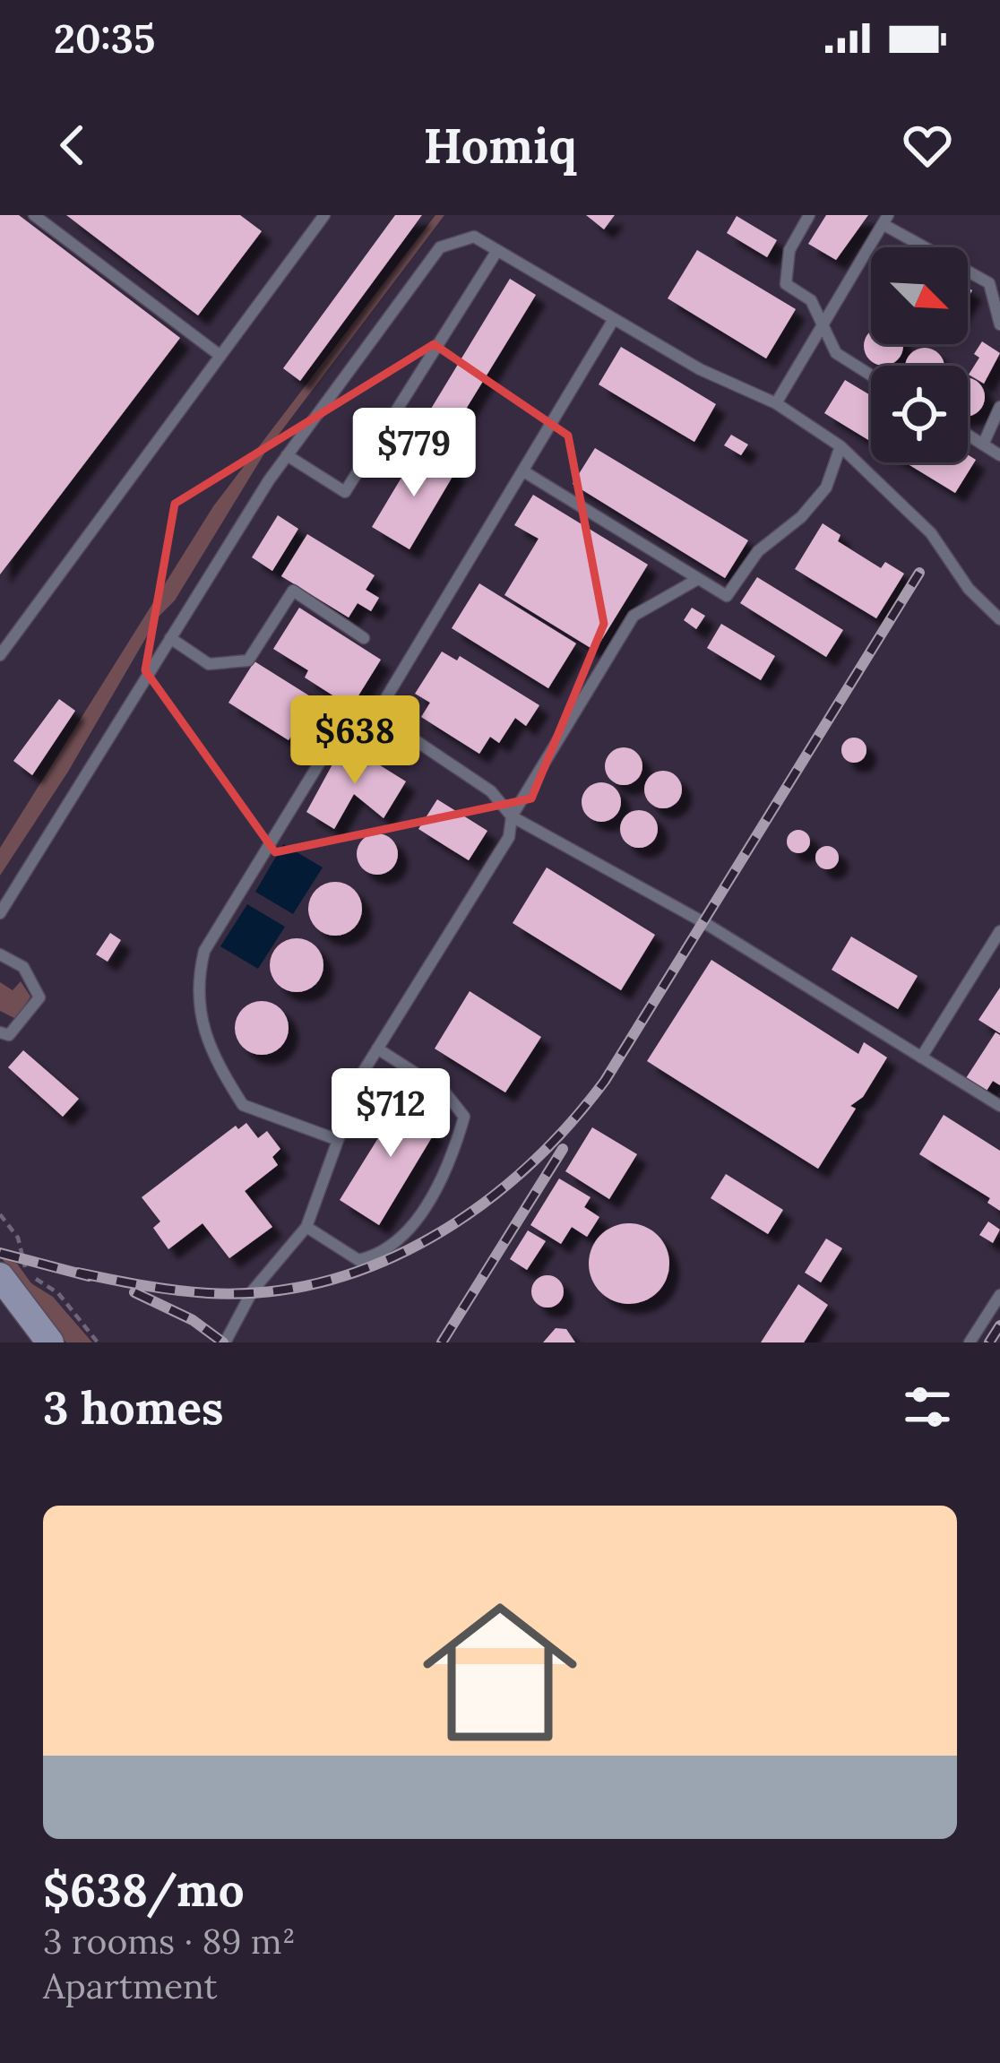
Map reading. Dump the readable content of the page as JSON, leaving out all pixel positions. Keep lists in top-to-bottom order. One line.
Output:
{"north":"bottom right","page":{"status":"20:35","header":"Homiq","price":["$779","$638","$712"],"heading":"3 homes","list":[{"name":"$638/mo","note":"3 rooms · 89 m² · Apartment"}]}}
